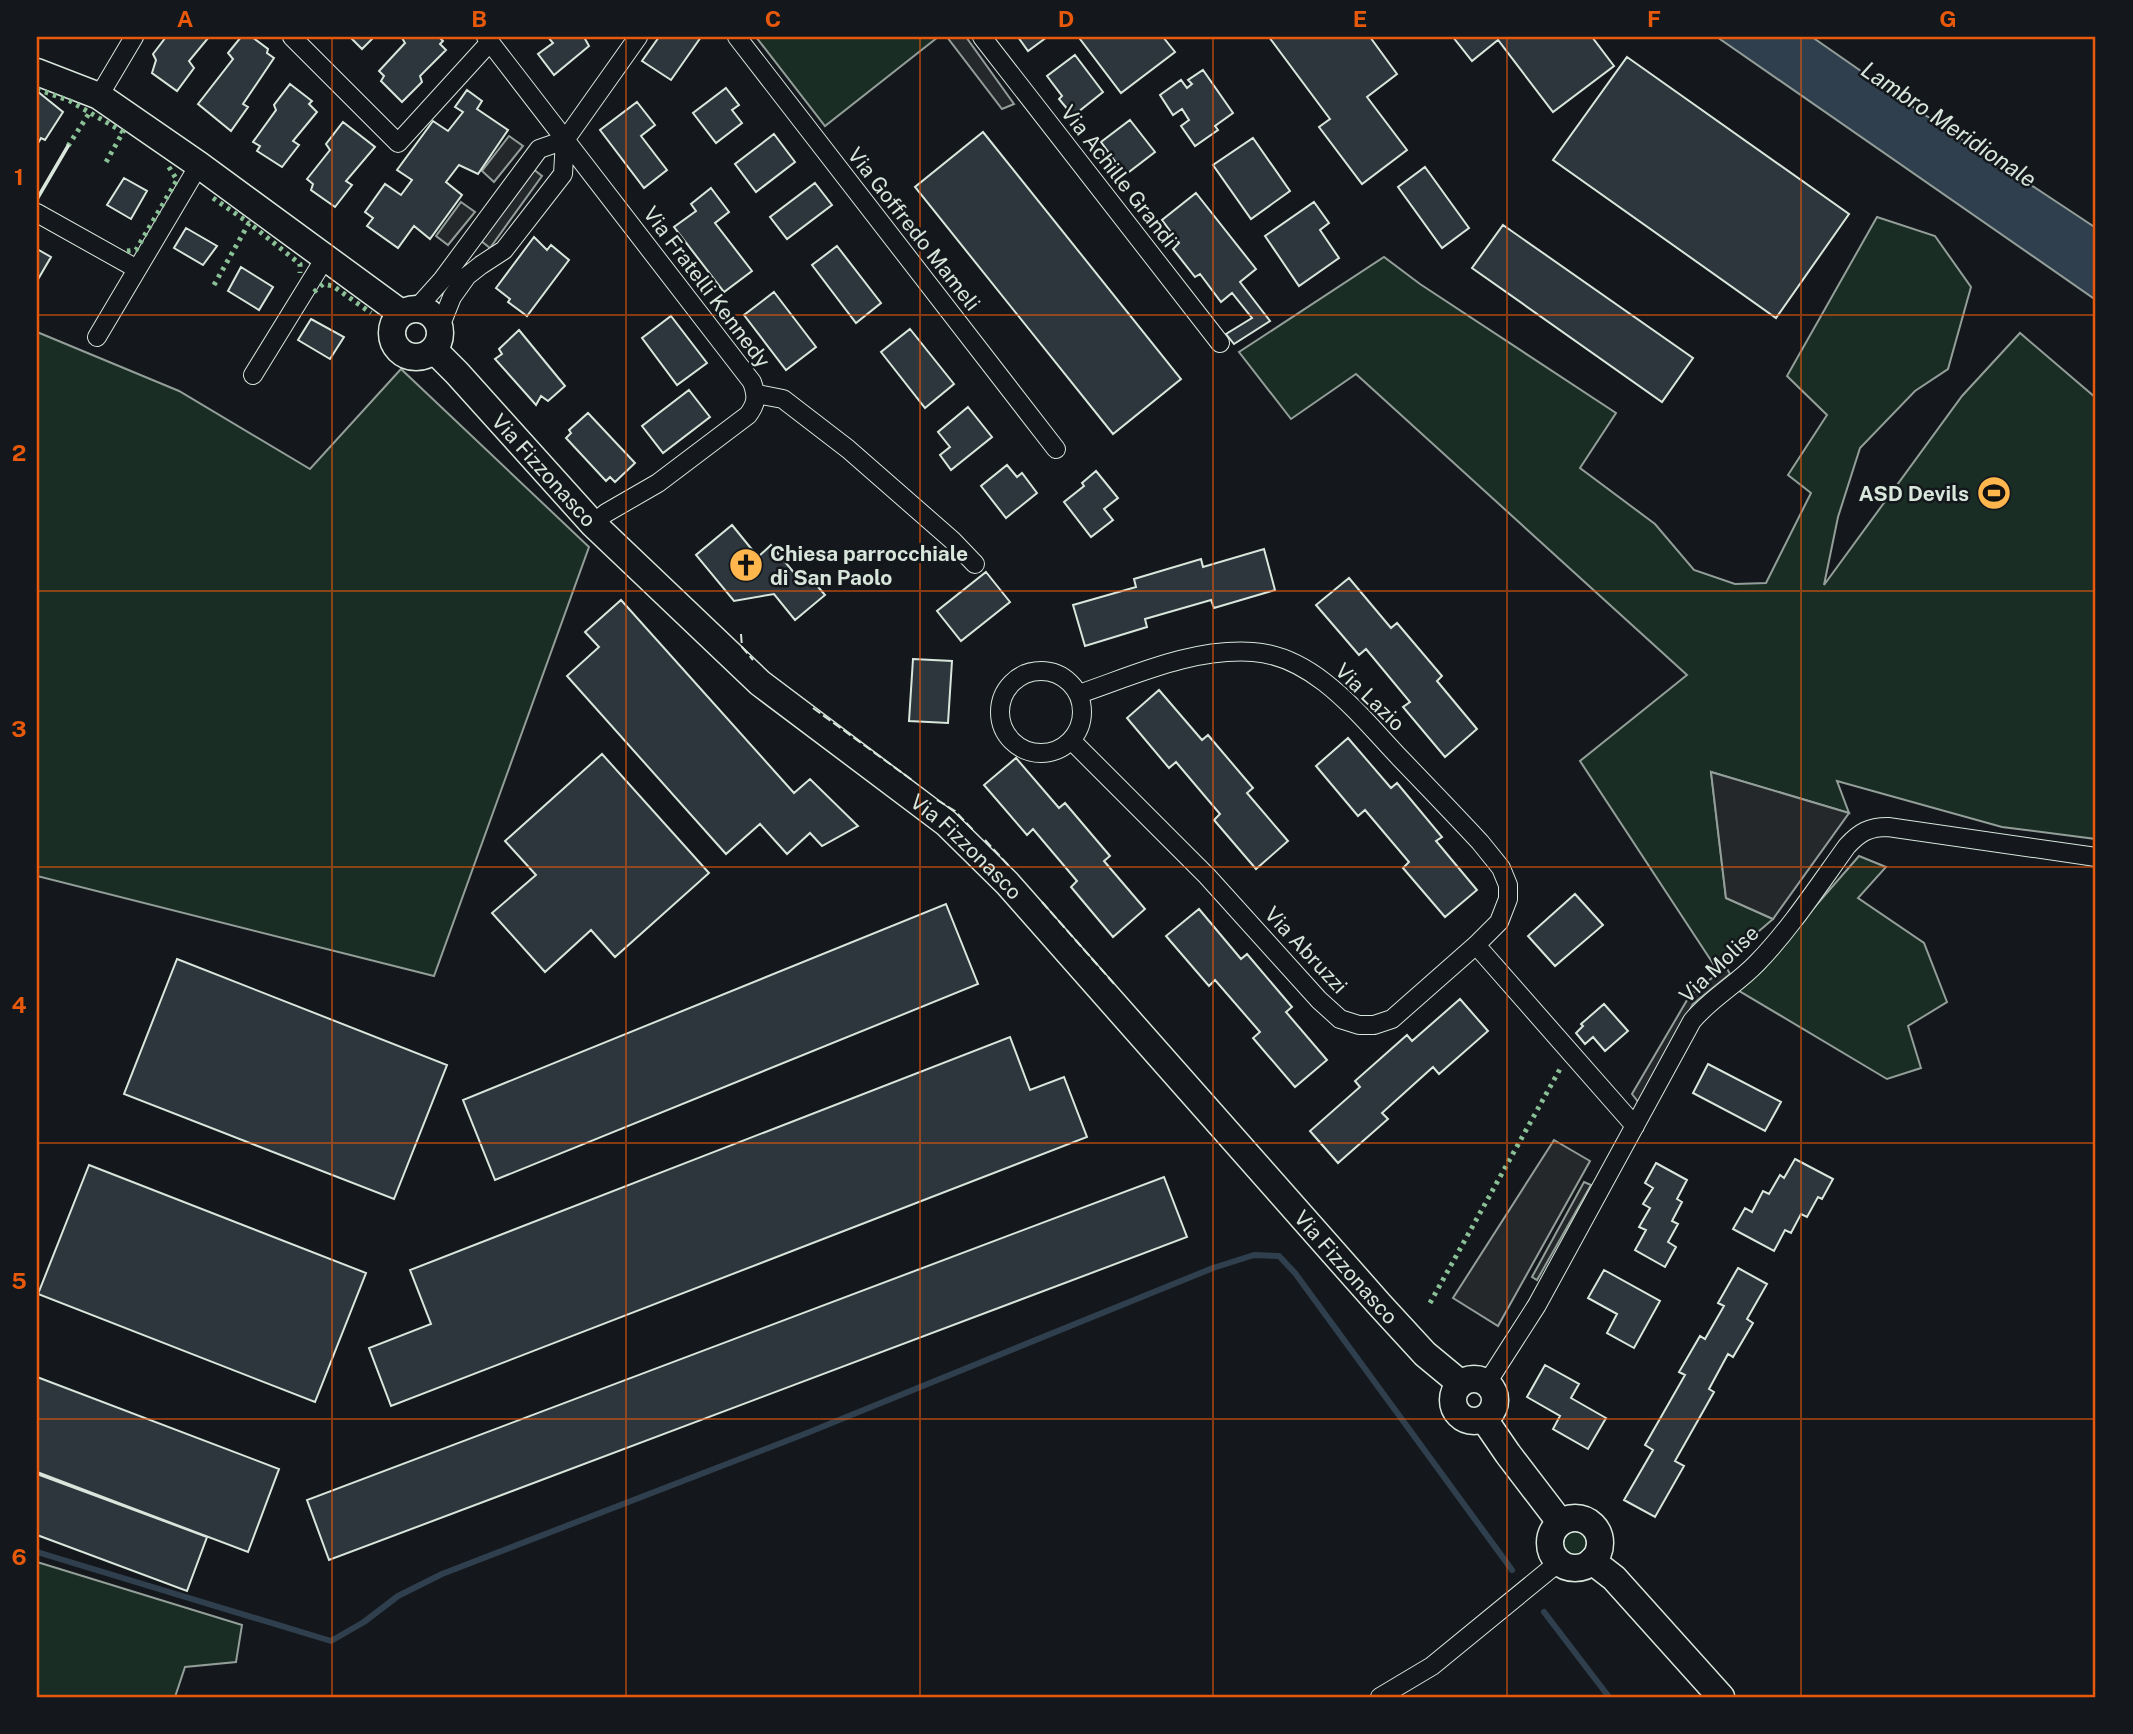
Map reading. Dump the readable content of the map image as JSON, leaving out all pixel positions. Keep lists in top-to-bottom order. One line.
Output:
{"streets":{"main road":["Via Fizzonasco"],"street":["Via Achille Grandi","Via Goffredo Mameli","Via Fratelli Kennedy","Via Lazio","Via Abruzzi","Via Molise"]},"crossings":[["Via Fratelli Kennedy","Via Fizzonasco"],["Via Fizzonasco","Via Molise"],["Via Lazio","Via Abruzzi"]],"water":["Lambro Meridionale"],"places":{"sports":["ASD Devils"],"church":["Chiesa parrocchiale di San Paolo"]},"grid":{"columns":["A","B","C","D","E","F","G"],"rows":["1","2","3","4","5","6"]}}
